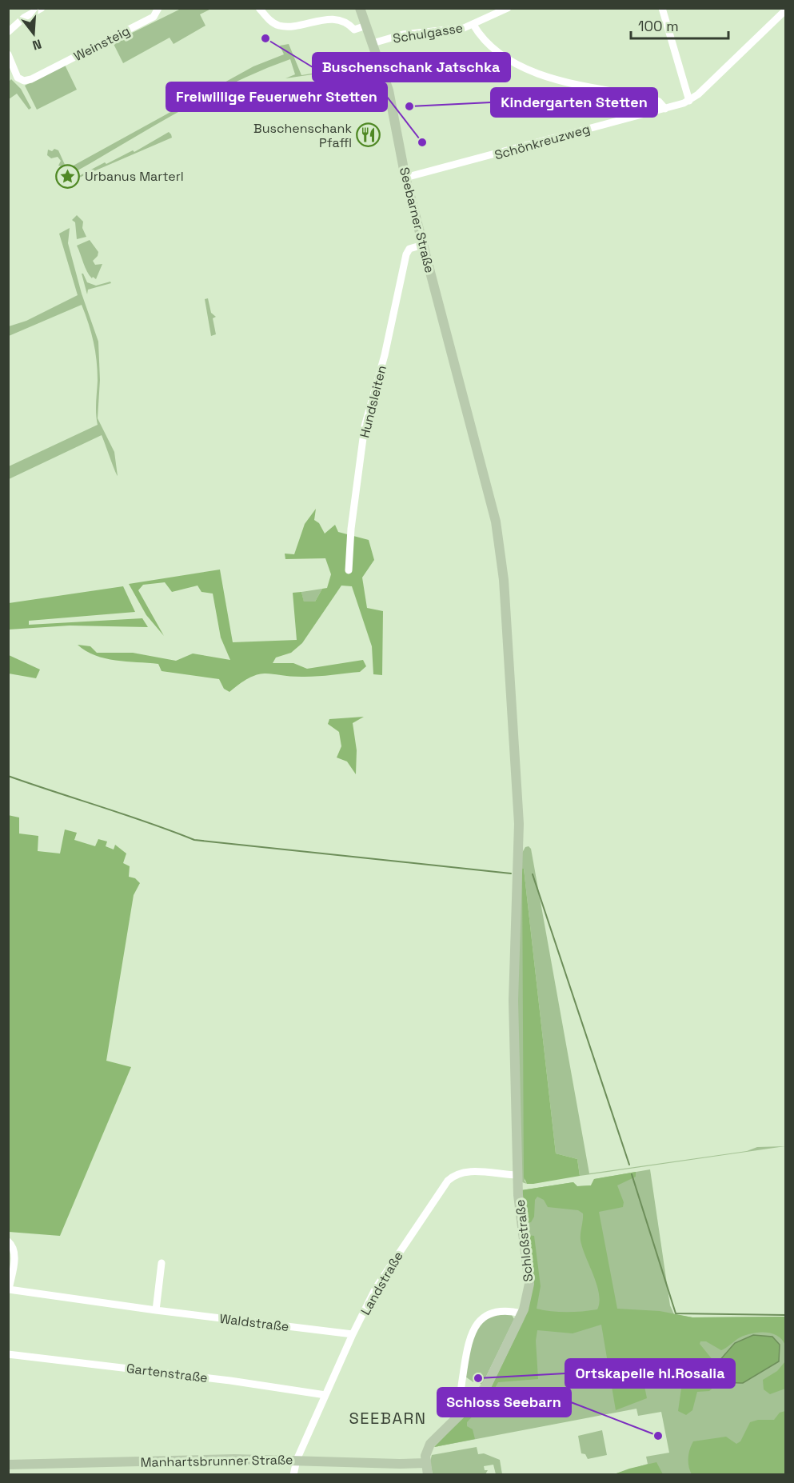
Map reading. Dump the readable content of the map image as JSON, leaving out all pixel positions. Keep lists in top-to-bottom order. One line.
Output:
{"streets":{"main road":["Seebarner Straße","Schloßstraße","Manhartsbrunner Straße"],"street":["Schulgasse","Weinsteig","Schönkreuzweg","Hundsleiten","Landstraße","Waldstraße","Gartenstraße"]},"crossings":[["Schulgasse","Seebarner Straße"],["Schönkreuzweg","Seebarner Straße"],["Seebarner Straße","Hundsleiten"],["Seebarner Straße","Schloßstraße"],["Seebarner Straße","Landstraße"],["Schloßstraße","Landstraße"],["Schloßstraße","Manhartsbrunner Straße"],["Landstraße","Waldstraße"],["Landstraße","Gartenstraße"],["Landstraße","Manhartsbrunner Straße"]],"districts":["SEEBARN"],"places":{"other":["Buschenschank Jatschka","Kindergarten Stetten","Freiwillige Feuerwehr Stetten","Ortskapelle hl.Rosalia","Schloss Seebarn"],"restaurant":["Buschenschank Pfaffl"],"place":["Urbanus Marterl"]},"scale_bar":"100 m","north":"bottom"}
